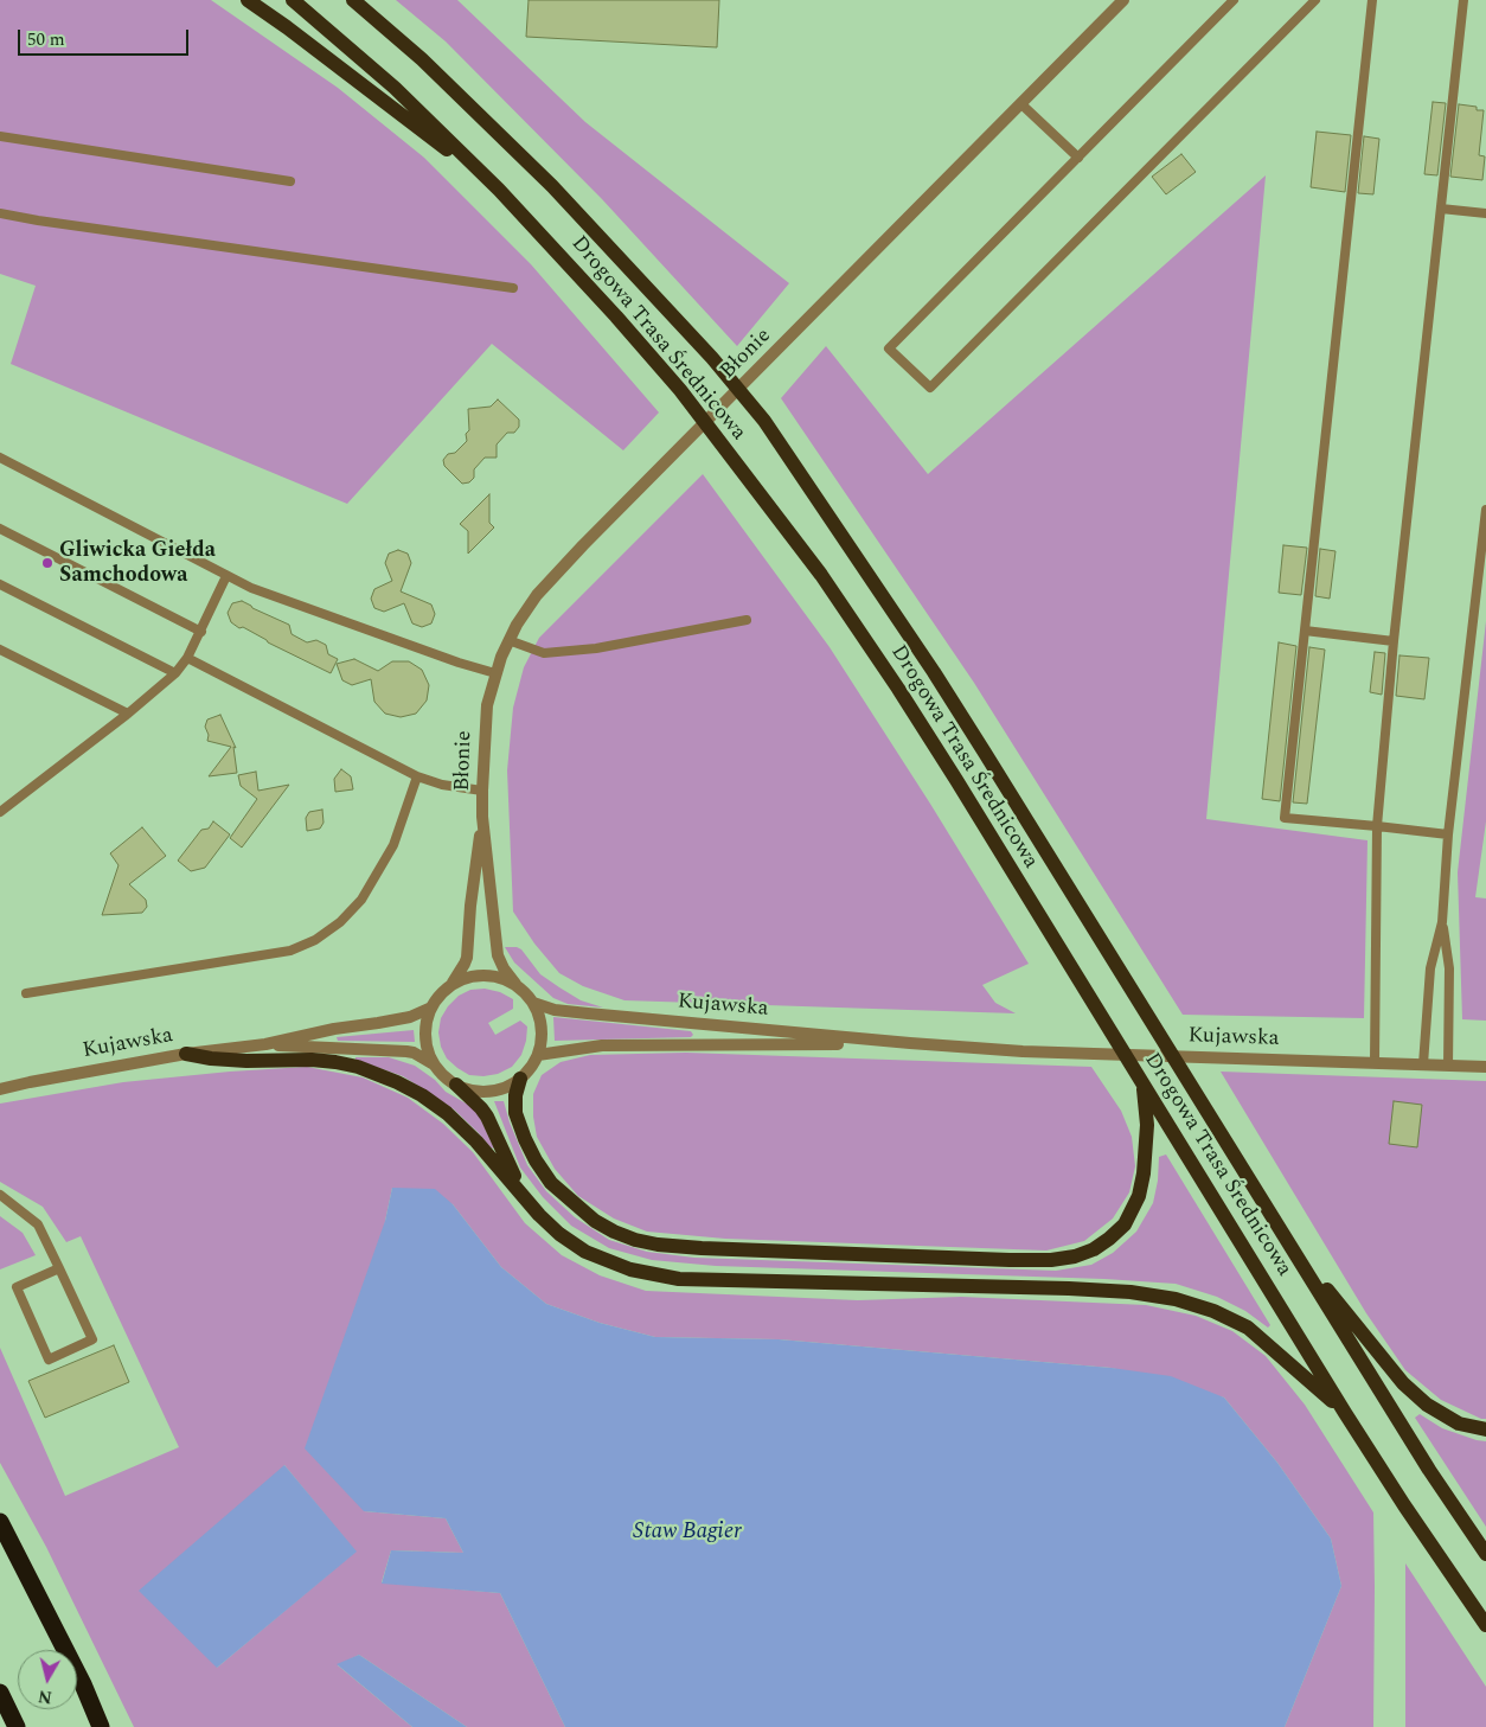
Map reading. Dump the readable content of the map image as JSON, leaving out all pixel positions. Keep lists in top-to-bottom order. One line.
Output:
{"streets":{"main road":["Drogowa Trasa Średnicowa"],"street":["Błonie","Kujawska"]},"crossings":[["Błonie","Kujawska"]],"water":["Staw Bagier"],"places":["Gliwicka Giełda Samchodowa"],"scale_bar":"50 m","north":"bottom"}
